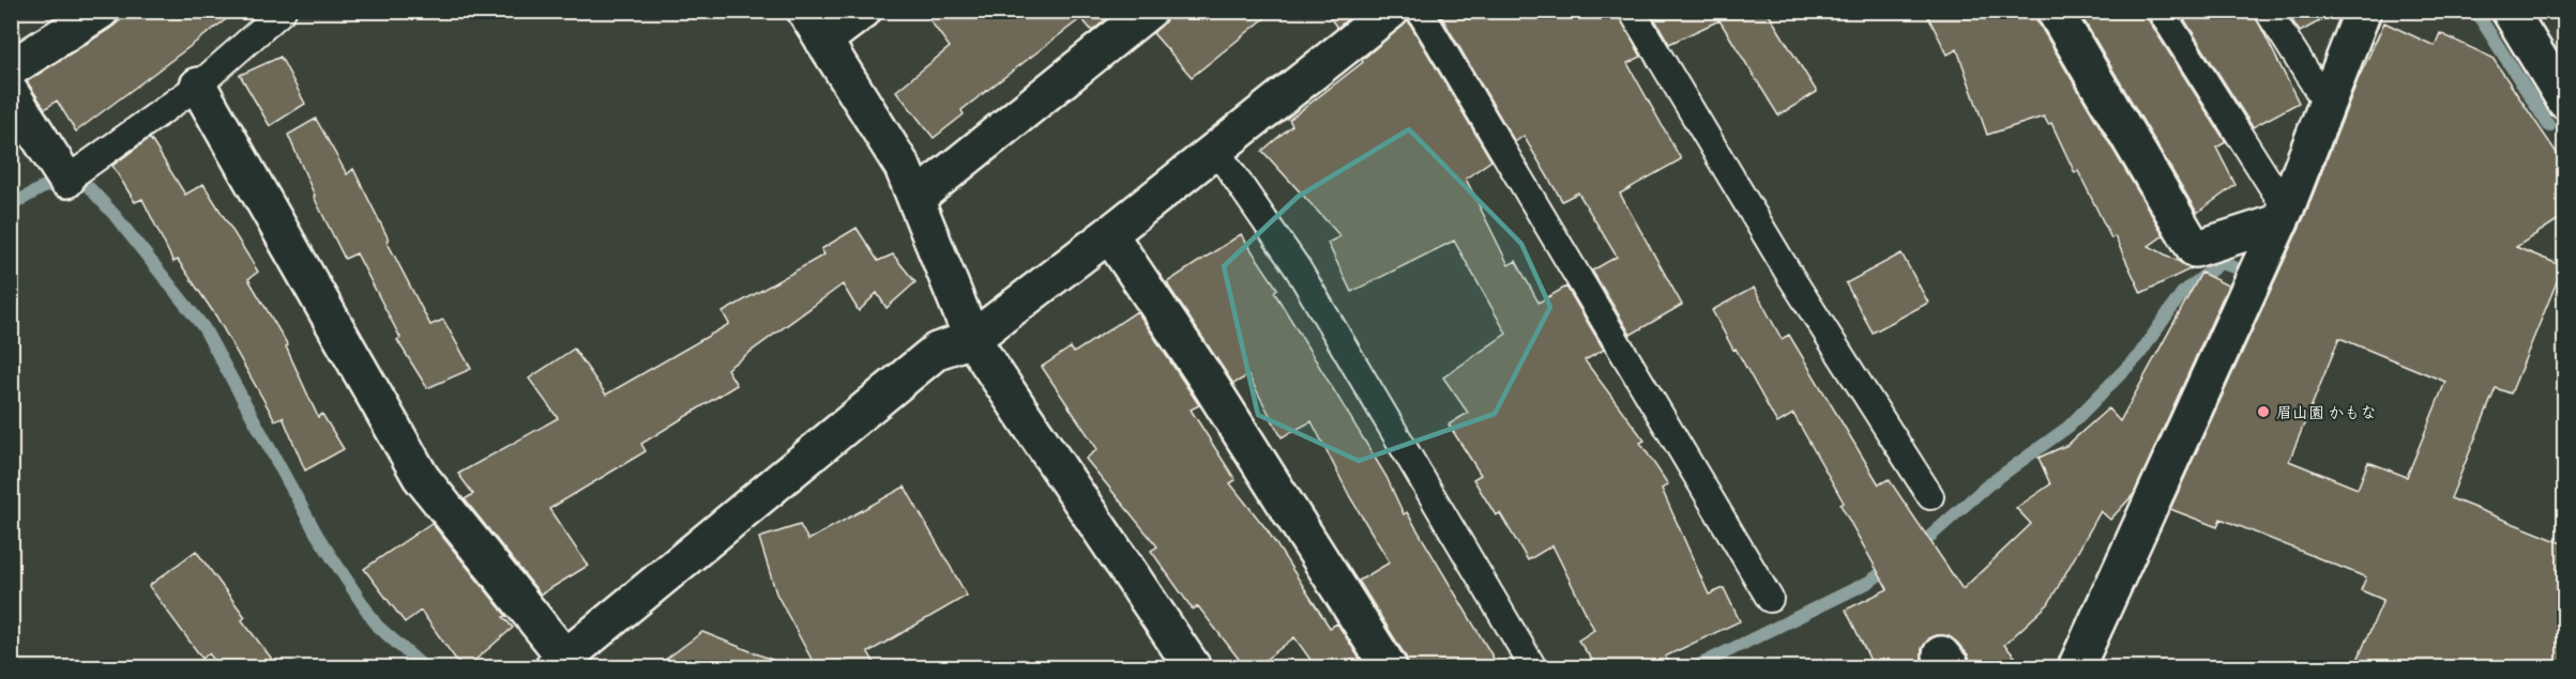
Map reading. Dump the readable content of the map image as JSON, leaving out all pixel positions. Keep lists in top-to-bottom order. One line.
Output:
{"places":["眉山園 かもな"]}
